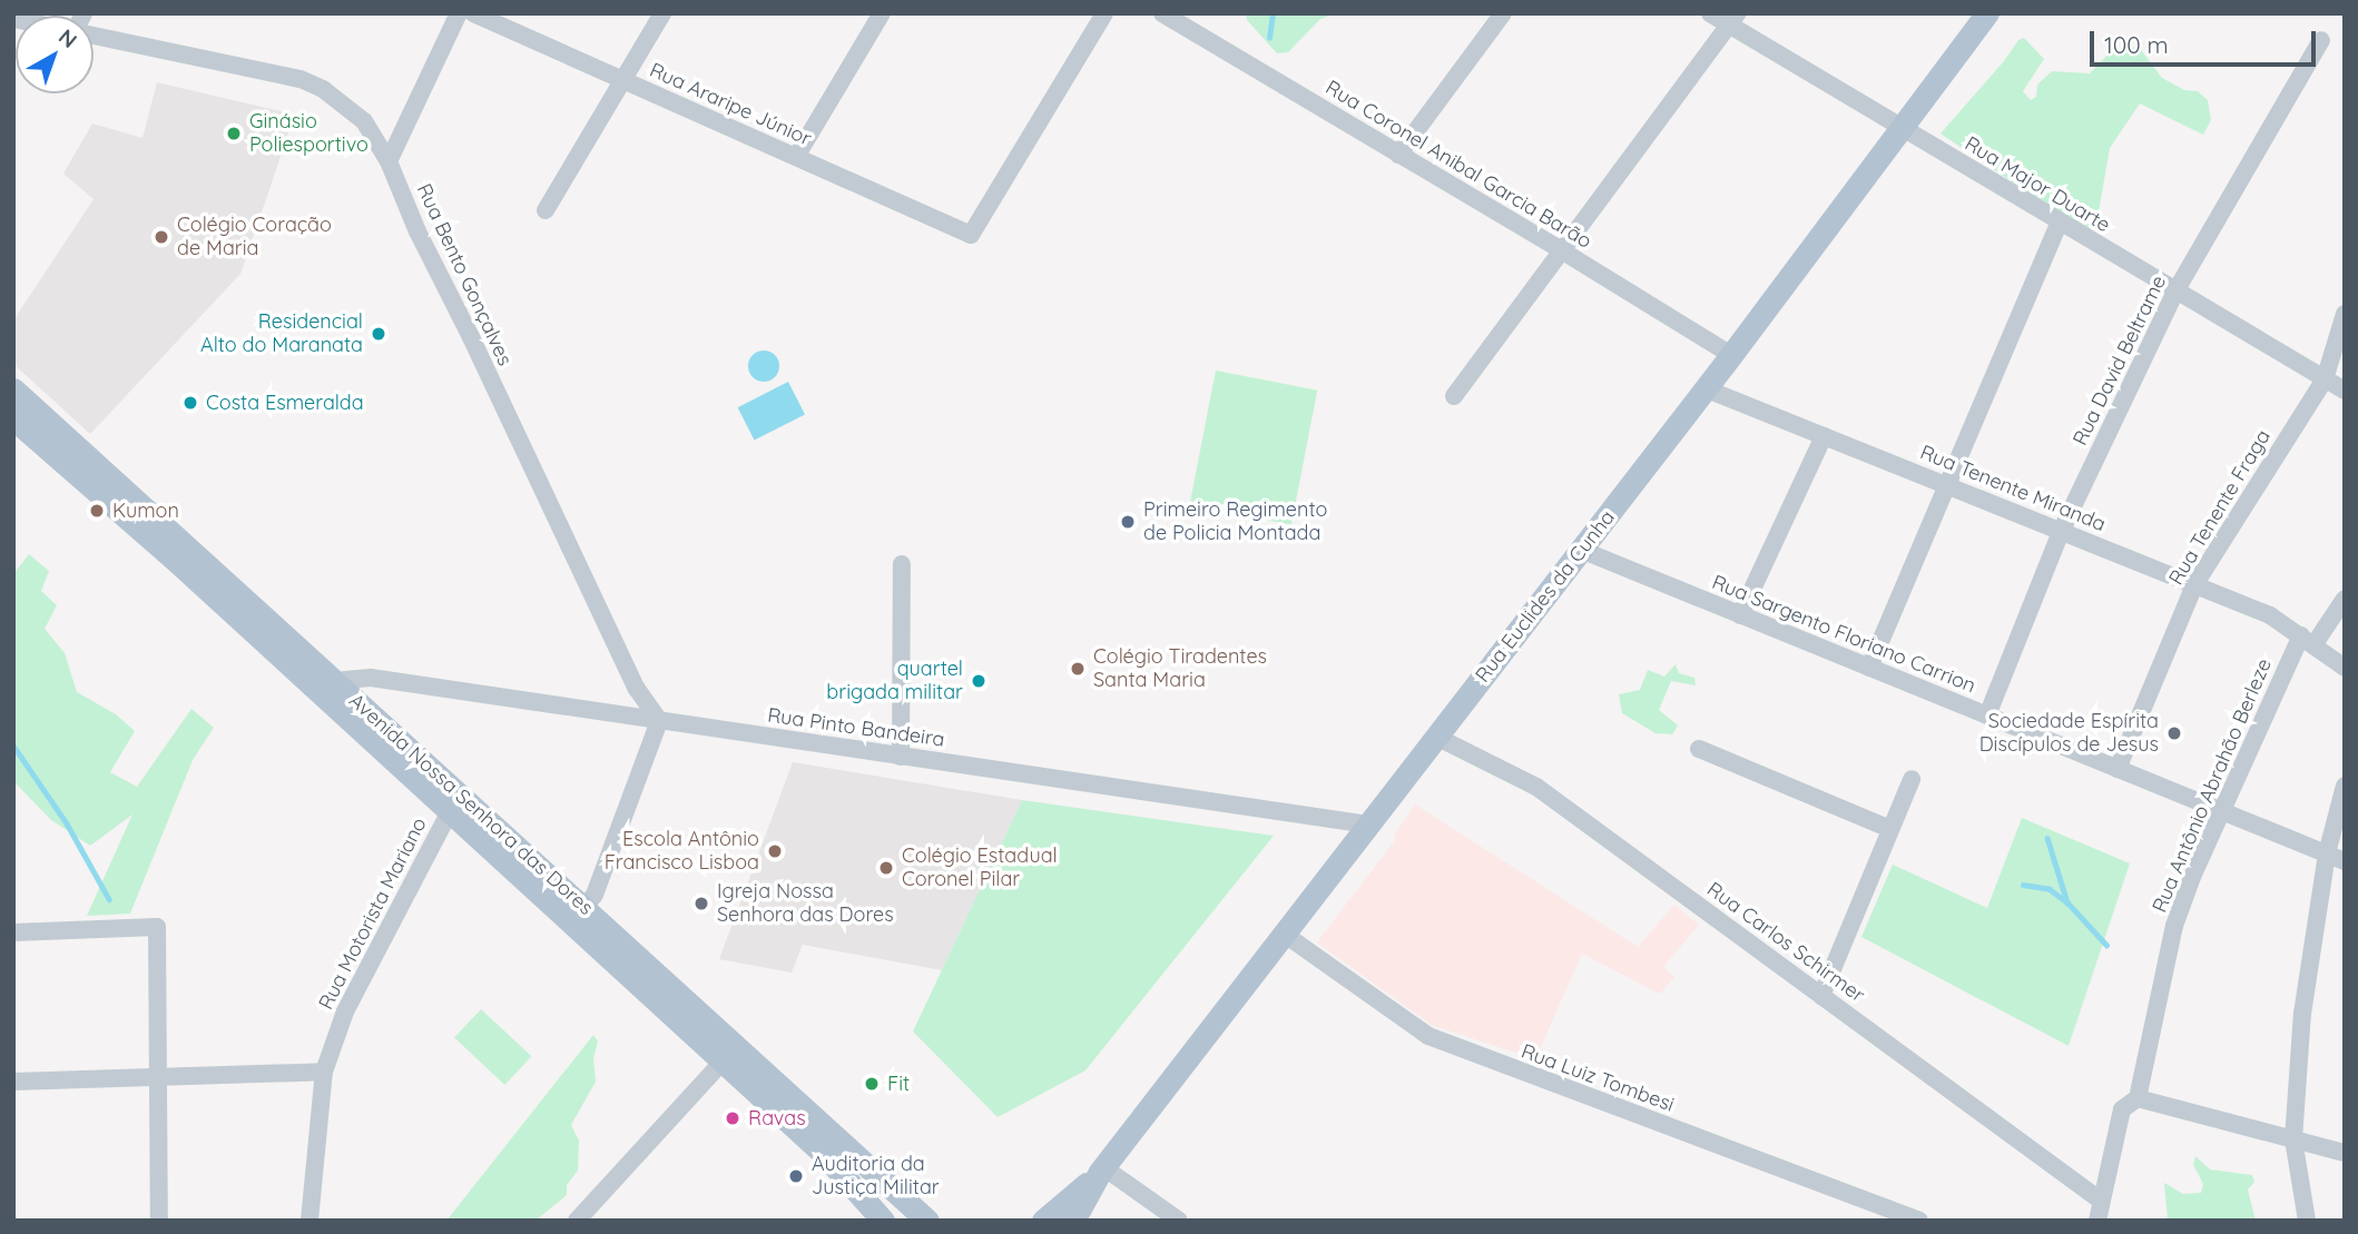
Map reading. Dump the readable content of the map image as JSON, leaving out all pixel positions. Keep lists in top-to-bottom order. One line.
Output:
{"streets":{"main road":["Rua Euclides da Cunha","Avenida Nossa Senhora das Dores"],"street":["Rua Araripe Júnior","Rua Coronel Anibal Garcia Barão","Rua Major Duarte","Rua Bento Gonçalves","Rua David Beltrame","Rua Tenente Miranda","Rua Tenente Fraga","Rua Sargento Floriano Carrion","Rua Pinto Bandeira","Rua Antônio Abrahão Berleze","Rua Motorista Mariano","Rua Carlos Schirmer","Rua Luiz Tombesi"]},"crossings":[["Rua Coronel Anibal Garcia Barão","Rua Euclides da Cunha"],["Rua Major Duarte","Rua David Beltrame"],["Rua Major Duarte","Rua Tenente Fraga"],["Rua Major Duarte","Rua Euclides da Cunha"],["Rua Bento Gonçalves","Rua Pinto Bandeira"],["Rua David Beltrame","Rua Tenente Miranda"],["Rua David Beltrame","Rua Sargento Floriano Carrion"],["Rua Tenente Miranda","Rua Tenente Fraga"],["Rua Tenente Miranda","Rua Euclides da Cunha"],["Rua Tenente Miranda","Rua Antônio Abrahão Berleze"],["Rua Tenente Fraga","Rua Sargento Floriano Carrion"],["Rua Euclides da Cunha","Rua Sargento Floriano Carrion"],["Rua Euclides da Cunha","Rua Pinto Bandeira"],["Rua Euclides da Cunha","Rua Carlos Schirmer"],["Rua Euclides da Cunha","Rua Luiz Tombesi"],["Rua Sargento Floriano Carrion","Rua Antônio Abrahão Berleze"],["Rua Pinto Bandeira","Avenida Nossa Senhora das Dores"],["Rua Antônio Abrahão Berleze","Rua Carlos Schirmer"],["Avenida Nossa Senhora das Dores","Rua Motorista Mariano"]],"places":["Ginásio Poliesportivo","Colégio Coração de Maria","Residencial Alto do Maranata","Costa Esmeralda","Kumon","Primeiro Regimento de Policia Montada","Colégio Tiradentes Santa Maria","quartel brigada militar","Sociedade Espírita Discípulos de Jesus","Escola Antônio Francisco Lisboa","Colégio Estadual Coronel Pilar","Igreja Nossa Senhora das Dores","Fit","Ravas","Auditoria da Justiça Militar"],"scale_bar":"100 m","north":"top right"}
